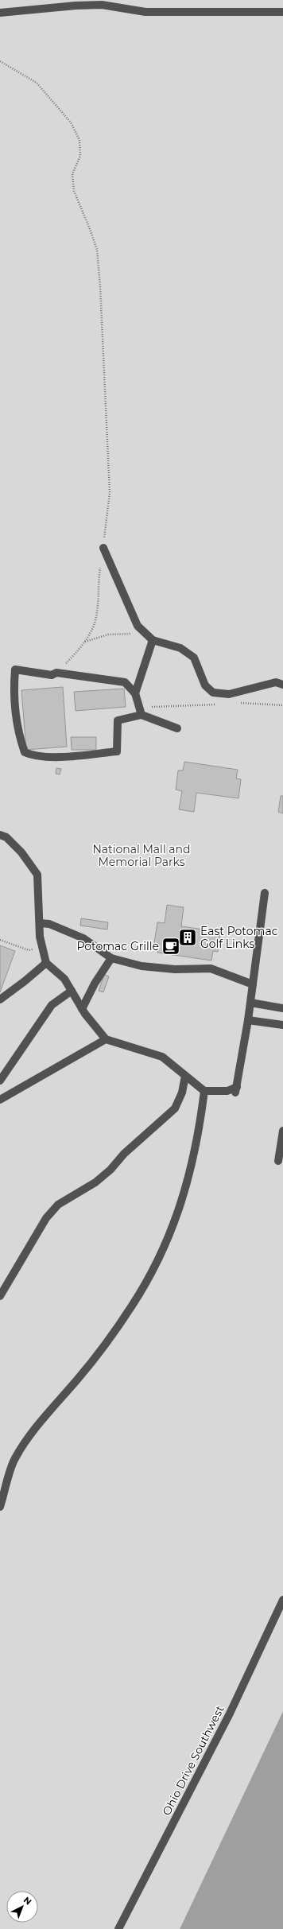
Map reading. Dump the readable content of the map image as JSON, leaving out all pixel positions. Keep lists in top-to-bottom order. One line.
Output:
{"streets":{"street":["Ohio Drive Southwest"]},"parks":["National Mall and Memorial Parks"],"places":{"building":["East Potomac Golf Links"],"cafe":["Potomac Grille"]},"north":"top right"}
